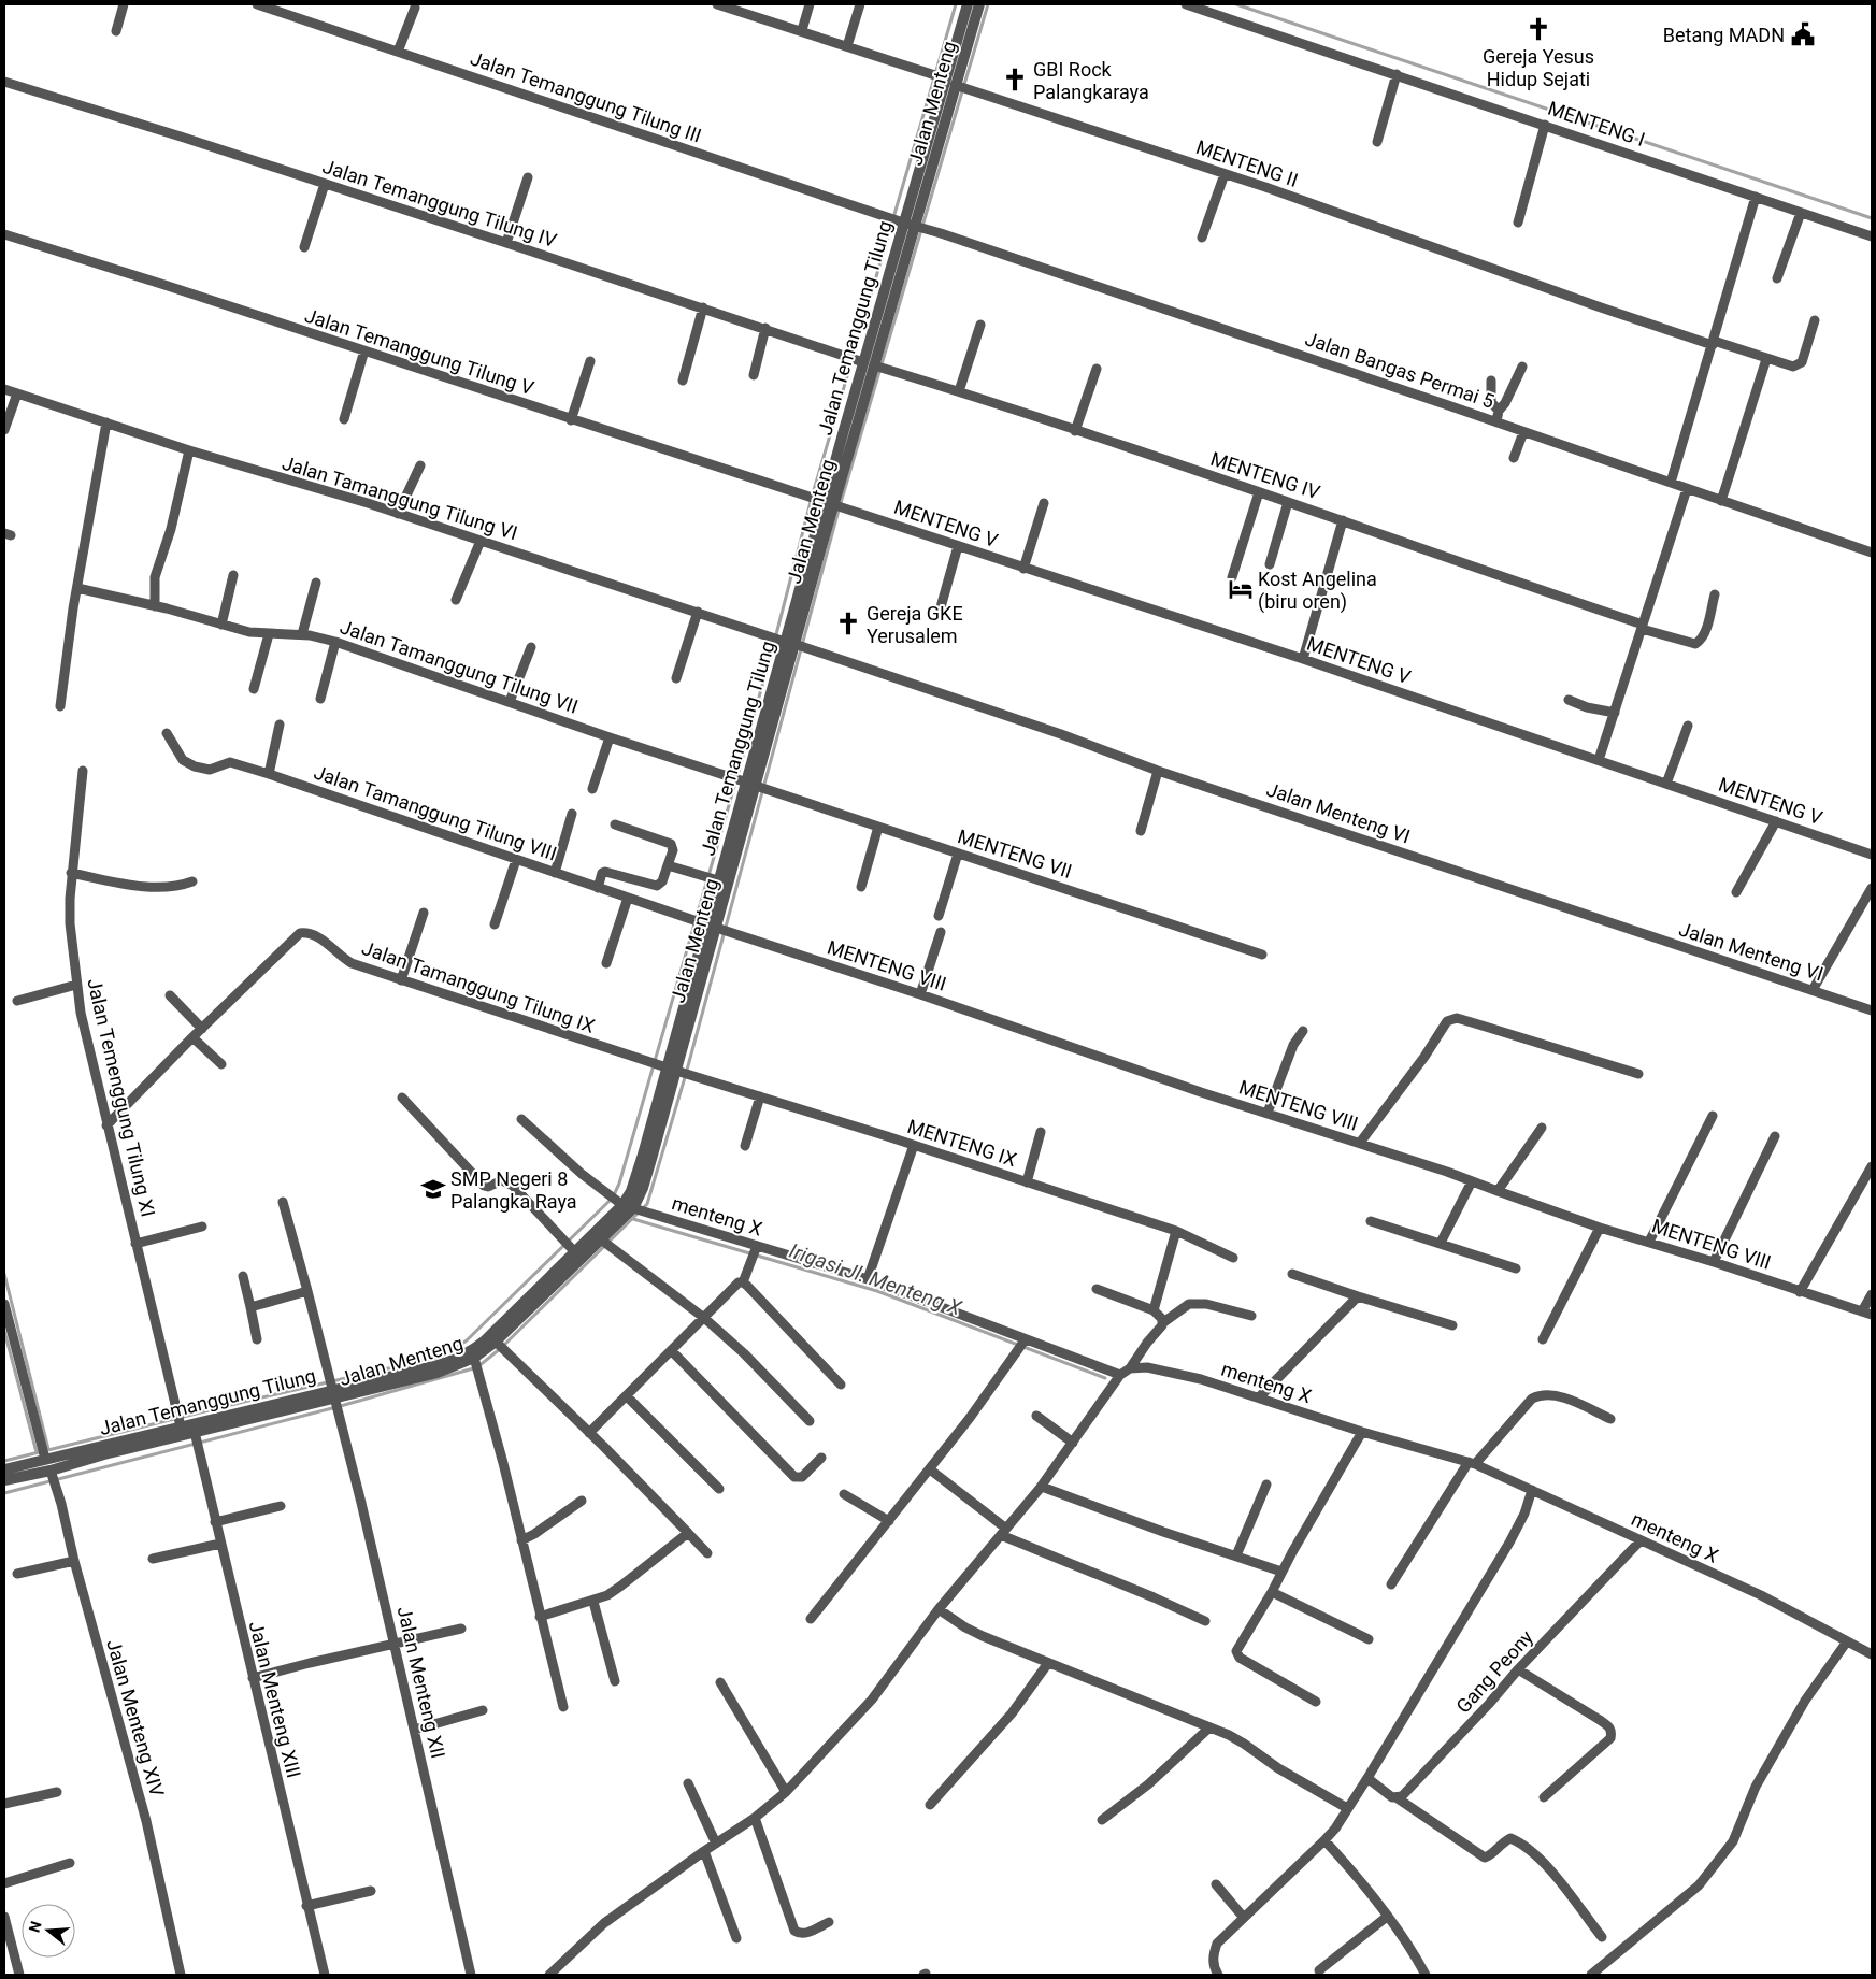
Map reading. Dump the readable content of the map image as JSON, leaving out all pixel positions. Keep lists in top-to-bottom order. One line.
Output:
{"streets":{"street":["Jalan Temanggung Tilung III","Jalan Menteng","MENTENG I","MENTENG II","Jalan Temanggung Tilung IV","Jalan Temanggung Tilung","Jalan Temanggung Tilung V","Jalan Bangas Permai 5","MENTENG IV","Jalan Tamanggung Tilung VI","MENTENG V","Jalan Tamanggung Tilung VII","Jalan Tamanggung Tilung VIII","Jalan Menteng VI","MENTENG VII","MENTENG VIII","Jalan Tamanggung Tilung IX","Jalan Temenggung Tilung XI","MENTENG IX","menteng X","Gang Peony","Jalan Menteng XII","Jalan Menteng XIII","Jalan Menteng XIV"]},"crossings":[["Jalan Temanggung Tilung III","Jalan Temanggung Tilung"],["Jalan Temanggung Tilung III","Jalan Bangas Permai 5"],["Jalan Menteng","MENTENG II"],["Jalan Menteng","Jalan Temanggung Tilung"],["Jalan Menteng","Jalan Tamanggung Tilung VII"],["Jalan Menteng","Jalan Tamanggung Tilung VIII"],["Jalan Menteng","MENTENG VII"],["Jalan Menteng","MENTENG VIII"],["Jalan Menteng","menteng X"],["Jalan Menteng","Jalan Menteng XII"],["Jalan Menteng","Jalan Menteng XIII"],["Jalan Menteng","Jalan Menteng XIV"],["MENTENG II","Jalan Temanggung Tilung"],["Jalan Temanggung Tilung IV","Jalan Temanggung Tilung"],["Jalan Temanggung Tilung IV","MENTENG IV"],["Jalan Temanggung Tilung","Jalan Temanggung Tilung V"],["Jalan Temanggung Tilung","Jalan Bangas Permai 5"],["Jalan Temanggung Tilung","MENTENG IV"],["Jalan Temanggung Tilung","Jalan Tamanggung Tilung VI"],["Jalan Temanggung Tilung","MENTENG V"],["Jalan Temanggung Tilung","Jalan Tamanggung Tilung VII"],["Jalan Temanggung Tilung","Jalan Tamanggung Tilung VIII"],["Jalan Temanggung Tilung","Jalan Menteng VI"],["Jalan Temanggung Tilung","MENTENG VII"],["Jalan Temanggung Tilung","MENTENG VIII"],["Jalan Temanggung Tilung","Jalan Tamanggung Tilung IX"],["Jalan Temanggung Tilung","Jalan Temenggung Tilung XI"],["Jalan Temanggung Tilung","MENTENG IX"],["Jalan Temanggung Tilung","menteng X"],["Jalan Temanggung Tilung","Jalan Menteng XII"],["Jalan Temanggung Tilung V","MENTENG V"],["Jalan Tamanggung Tilung VI","Jalan Menteng VI"],["Jalan Tamanggung Tilung VII","MENTENG VII"],["Jalan Tamanggung Tilung VIII","MENTENG VIII"],["Jalan Tamanggung Tilung IX","Jalan Temenggung Tilung XI"],["Jalan Tamanggung Tilung IX","MENTENG IX"],["menteng X","Gang Peony"]],"water":["Irigasi Jl. Menteng X"],"places":{"church":["Gereja Yesus Hidup Sejati","GBI Rock Palangkaraya","Gereja GKE Yerusalem"],"public building":["Betang MADN"],"hotel":["Kost Angelina (biru oren)"],"school or university":["SMP Negeri 8 Palangka Raya"]},"north":"left"}
